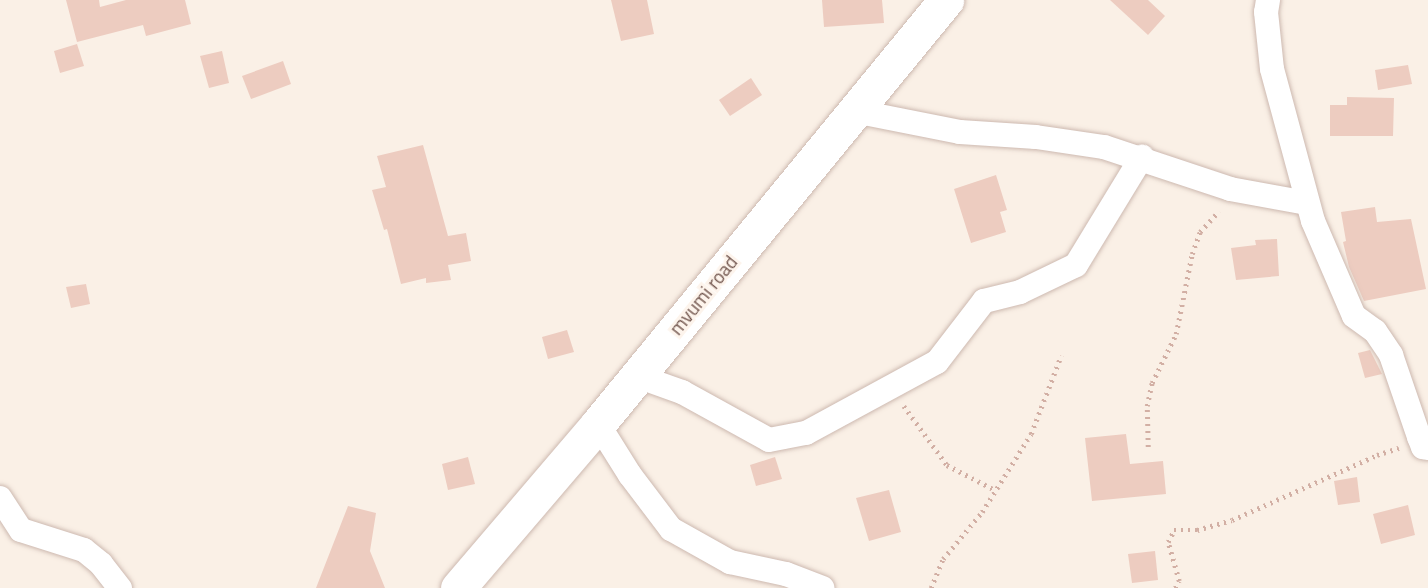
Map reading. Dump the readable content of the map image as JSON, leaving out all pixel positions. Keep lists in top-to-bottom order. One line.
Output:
{"streets":{"street":["mvumi road"]}}
